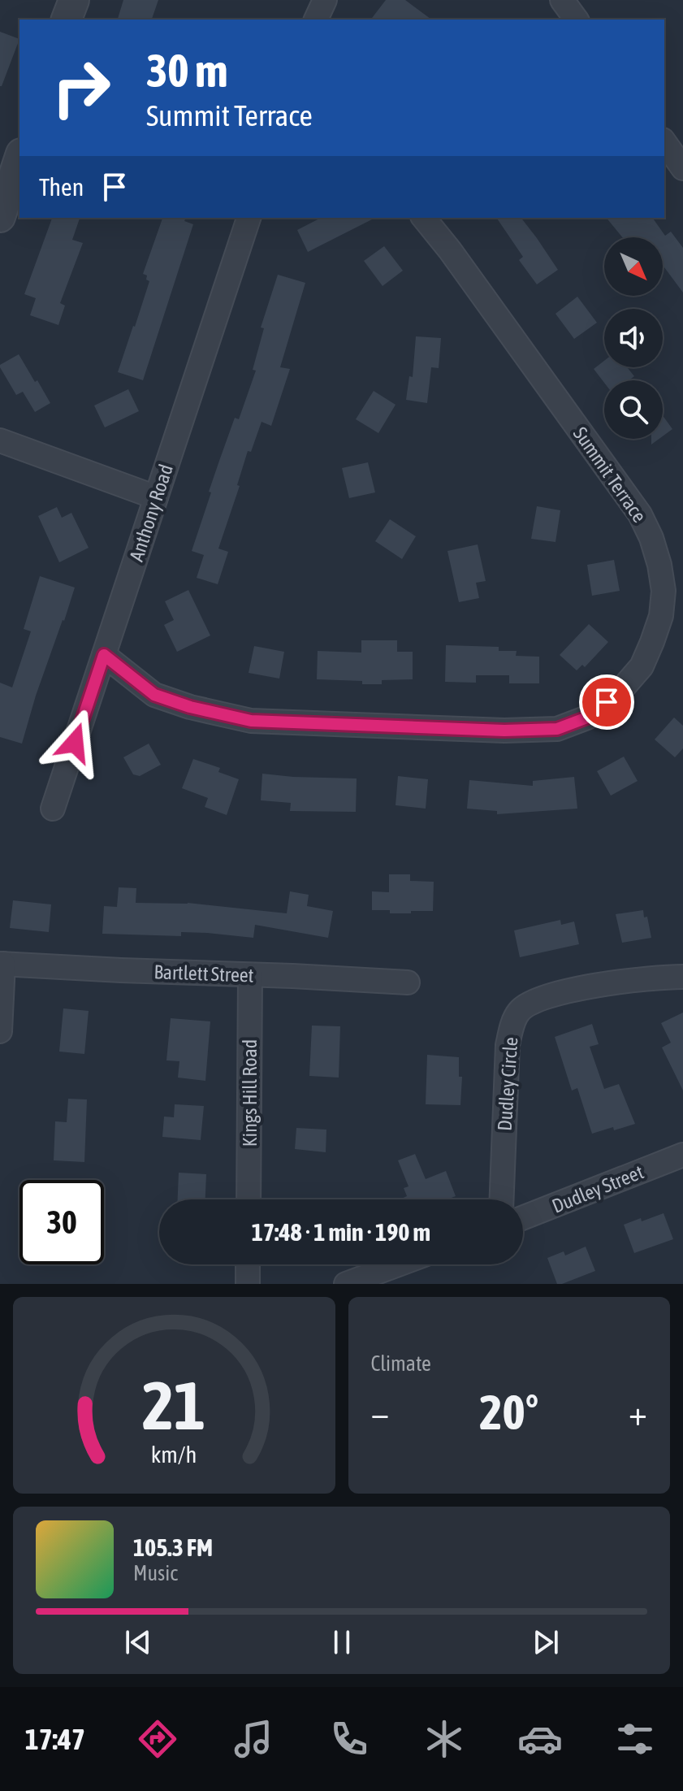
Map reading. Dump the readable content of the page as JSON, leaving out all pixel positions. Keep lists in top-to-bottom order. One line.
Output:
{"streets":{"street":["Summit Terrace","Anthony Road","Bartlett Street","Dudley Circle","Kings Hill Road","Dudley Street"]},"crossings":[["Summit Terrace","Anthony Road"],["Bartlett Street","Kings Hill Road"]],"north":"bottom right","page":{"turn":["30 m","Summit Terrace"],"then":"Then","limit":"30","trip":"17:48 · 1 min · 190 m","tile":"Climate","heat":["−","20°","+"],"song":["105.3 FM","Music"],"tabs":"17:47","gauge":["21","km/h"]}}
